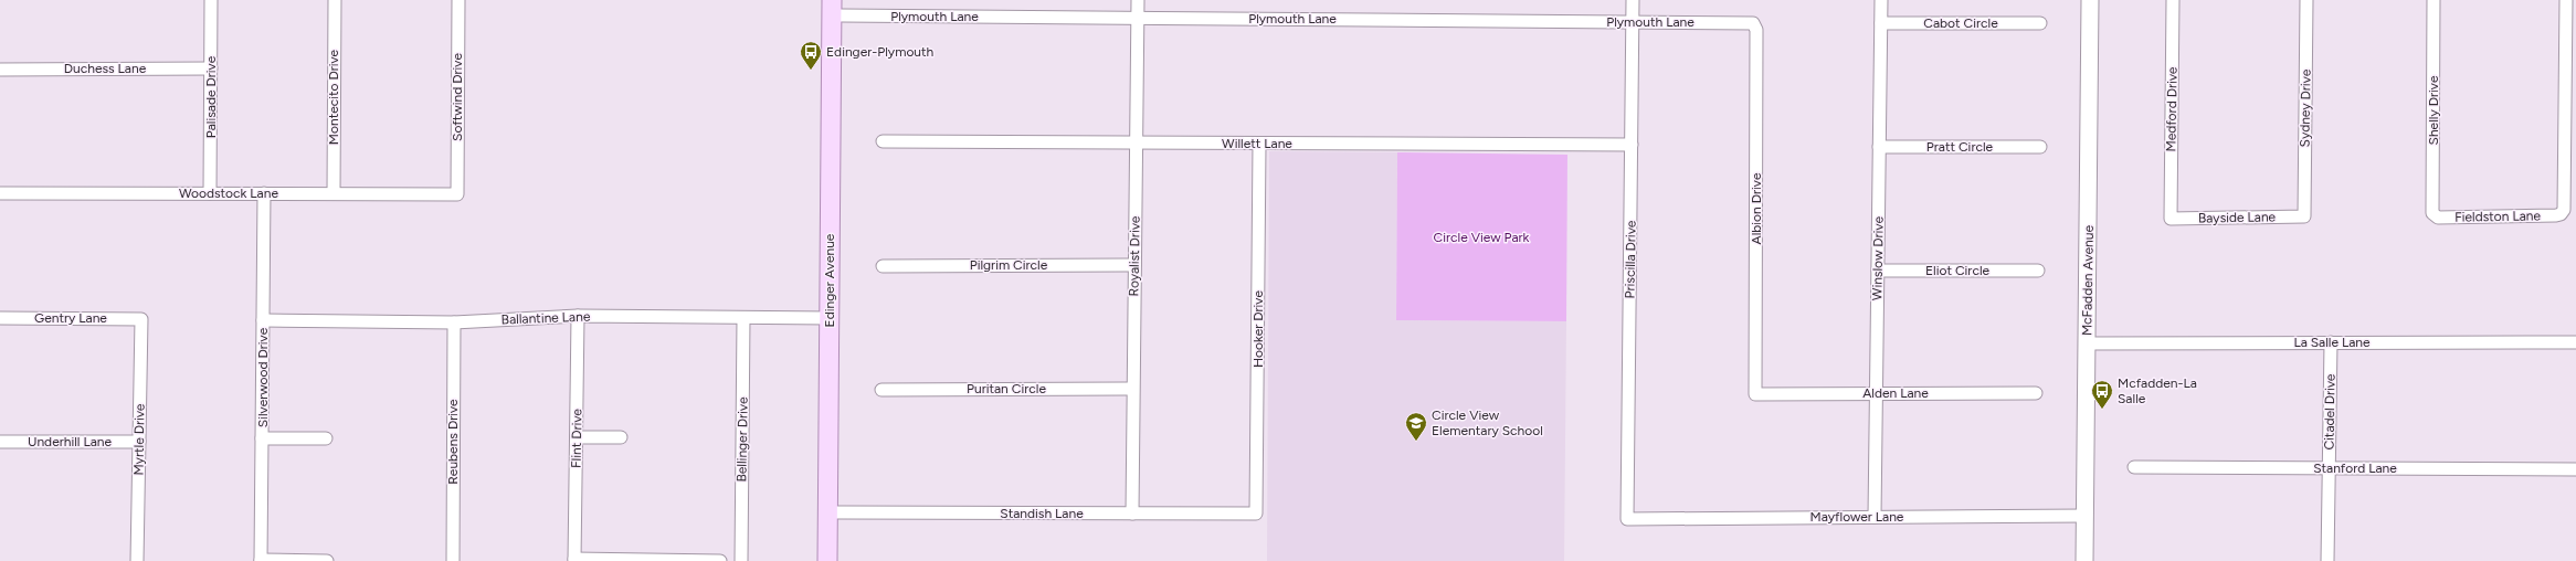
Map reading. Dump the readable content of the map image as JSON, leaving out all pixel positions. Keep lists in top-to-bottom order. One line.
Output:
{"streets":{"main road":["Edinger Avenue"],"street":["Plymouth Lane","Cabot Circle","Duchess Lane","Palisade Drive","Montecito Drive","Softwind Drive","Sydney Drive","Medford Drive","Shelly Drive","Willett Lane","Pratt Circle","Woodstock Lane","Albion Drive","Fieldston Lane","Bayside Lane","Royalist Drive","Winslow Drive","Priscilla Drive","Pilgrim Circle","Eliot Circle","McFadden Avenue","Gentry Lane","Ballantine Lane","Hooker Drive","La Salle Lane","Silverwood Drive","Puritan Circle","Alden Lane","Citadel Drive","Flint Drive","Myrtle Drive","Bellinger Drive","Underhill Lane","Reubens Drive","Stanford Lane","Standish Lane","Mayflower Lane"]},"crossings":[["Plymouth Lane","Albion Drive"],["Plymouth Lane","Royalist Drive"],["Plymouth Lane","Priscilla Drive"],["Plymouth Lane","Edinger Avenue"],["Cabot Circle","Winslow Drive"],["Duchess Lane","Palisade Drive"],["Palisade Drive","Woodstock Lane"],["Montecito Drive","Woodstock Lane"],["Softwind Drive","Woodstock Lane"],["Sydney Drive","Bayside Lane"],["Medford Drive","Bayside Lane"],["Shelly Drive","Fieldston Lane"],["Willett Lane","Royalist Drive"],["Willett Lane","Priscilla Drive"],["Willett Lane","Hooker Drive"],["Pratt Circle","Winslow Drive"],["Woodstock Lane","Silverwood Drive"],["Albion Drive","Alden Lane"],["Royalist Drive","Pilgrim Circle"],["Royalist Drive","Puritan Circle"],["Royalist Drive","Standish Lane"],["Winslow Drive","Eliot Circle"],["Winslow Drive","Alden Lane"],["Winslow Drive","Mayflower Lane"],["Priscilla Drive","Mayflower Lane"],["Edinger Avenue","Ballantine Lane"],["Edinger Avenue","Standish Lane"],["McFadden Avenue","La Salle Lane"],["McFadden Avenue","Mayflower Lane"],["Gentry Lane","Myrtle Drive"],["Ballantine Lane","Silverwood Drive"],["Ballantine Lane","Flint Drive"],["Ballantine Lane","Bellinger Drive"],["Ballantine Lane","Reubens Drive"],["Hooker Drive","Standish Lane"],["La Salle Lane","Citadel Drive"],["Citadel Drive","Stanford Lane"],["Myrtle Drive","Underhill Lane"]],"parks":["Circle View Park"],"places":{"bus stop":["Edinger-Plymouth","Mcfadden-La Salle"],"school or university":["Circle View Elementary School"]}}
